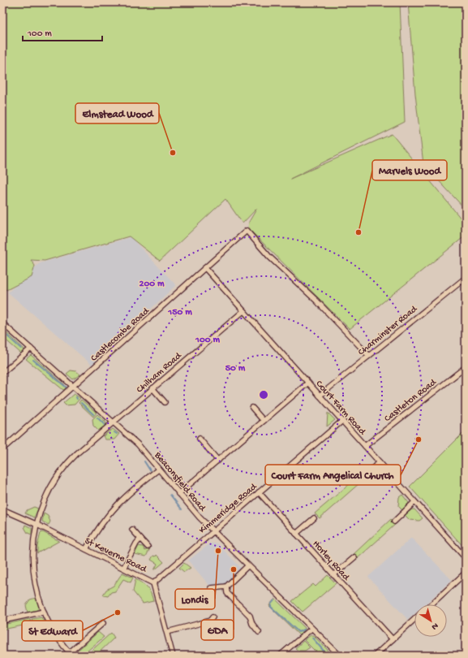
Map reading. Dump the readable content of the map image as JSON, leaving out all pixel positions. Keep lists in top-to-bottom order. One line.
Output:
{"streets":{"street":["Charminster Road","Castlecombe Road","Chilham Road","Castleton Road","Court Farm Road","Beaconsfield Road","Kimmeridge Road","St Keverne Road","Horley Road"]},"crossings":[["Charminster Road","Castlecombe Road"],["Charminster Road","Court Farm Road"],["Castlecombe Road","Court Farm Road"],["Castlecombe Road","Beaconsfield Road"],["Chilham Road","Court Farm Road"],["Chilham Road","Beaconsfield Road"],["Chilham Road","St Keverne Road"],["Castleton Road","Court Farm Road"],["Court Farm Road","Kimmeridge Road"],["Beaconsfield Road","Kimmeridge Road"],["Kimmeridge Road","St Keverne Road"],["Kimmeridge Road","Horley Road"]],"places":["Elmstead Wood","Marvels Wood","Court Farm Angelical Church","Londis","GDA","St Edward"],"scale_bar":"100 m","north":"bottom right","rings":["200 m","150 m","100 m","50 m"]}
